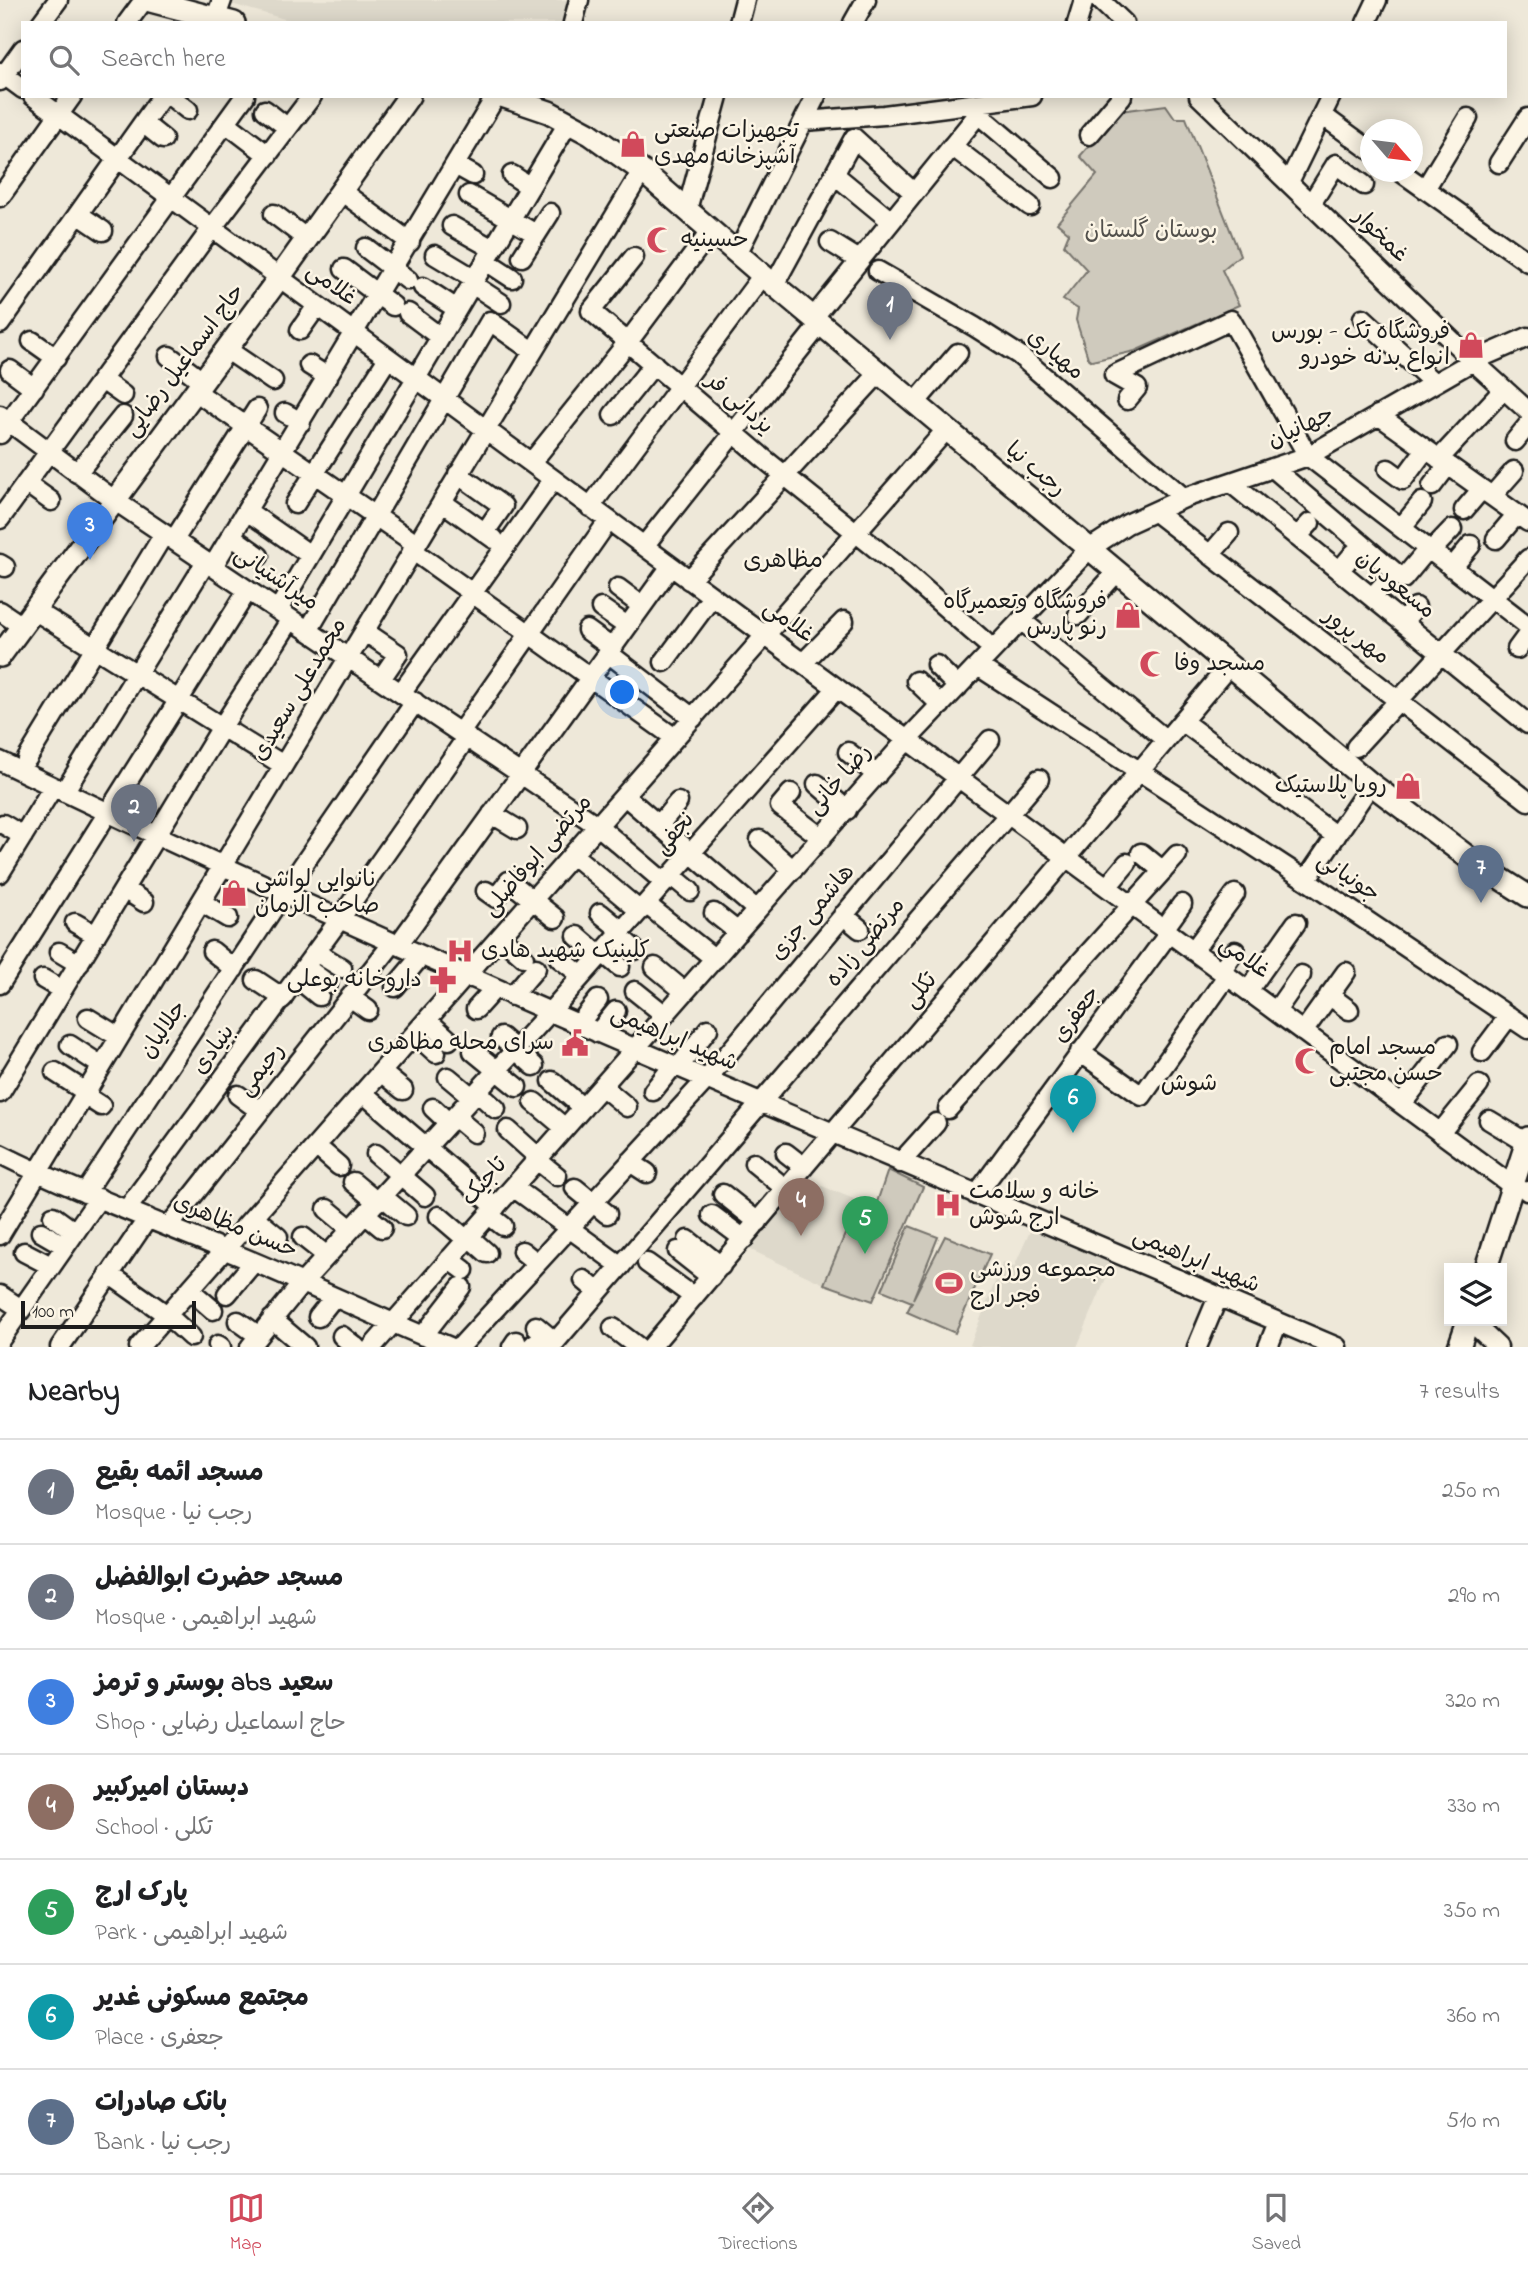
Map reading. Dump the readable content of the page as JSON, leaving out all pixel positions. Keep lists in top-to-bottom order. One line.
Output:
{"streets":{"main road":["حاج اسماعیل رضایی","رجب نیا"],"street":["غمخوار","غلامی","مهیاری","یزدانی فر","جهانیان","میرآشتیانی","مسعودیان","مهر پرور","محمدعلی سعیدی","رضا خانی","نجفی","مرتضی ابوفاضلی","جونیانی","هاشمی جزی","مرتضی زاده","تکلی","جعفری","جلالیان","شهید ابراهیمی","بنیادی","رحیمی","تاجیک","حسن مظاهری"]},"crossings":[["غمخوار","جهانیان"],["غلامی","حاج اسماعیل رضایی"],["غلامی","محمدعلی سعیدی"],["غلامی","رضا خانی"],["غلامی","نجفی"],["غلامی","مرتضی ابوفاضلی"],["غلامی","هاشمی جزی"],["غلامی","مرتضی زاده"],["غلامی","تکلی"],["غلامی","جعفری"],["غلامی","جلالیان"],["غلامی","بنیادی"],["غلامی","رحیمی"],["مهیاری","جهانیان"],["حاج اسماعیل رضایی","میرآشتیانی"],["یزدانی فر","مرتضی ابوفاضلی"],["جهانیان","رجب نیا"],["جهانیان","مسعودیان"],["جهانیان","مهر پرور"],["جهانیان","رضا خانی"],["رجب نیا","محمدعلی سعیدی"],["رجب نیا","رضا خانی"],["رجب نیا","مرتضی ابوفاضلی"],["رجب نیا","تکلی"],["میرآشتیانی","محمدعلی سعیدی"],["میرآشتیانی","نجفی"],["میرآشتیانی","مرتضی ابوفاضلی"],["میرآشتیانی","جلالیان"],["میرآشتیانی","بنیادی"],["میرآشتیانی","رحیمی"],["محمدعلی سعیدی","شهید ابراهیمی"],["محمدعلی سعیدی","حسن مظاهری"],["رضا خانی","جونیانی"],["رضا خانی","شهید ابراهیمی"],["رضا خانی","تاجیک"],["نجفی","شهید ابراهیمی"],["نجفی","حسن مظاهری"],["مرتضی ابوفاضلی","شهید ابراهیمی"],["مرتضی ابوفاضلی","حسن مظاهری"],["جونیانی","تکلی"],["هاشمی جزی","شهید ابراهیمی"],["مرتضی زاده","شهید ابراهیمی"],["تکلی","شهید ابراهیمی"],["جعفری","شهید ابراهیمی"],["جلالیان","شهید ابراهیمی"],["جلالیان","حسن مظاهری"],["شهید ابراهیمی","بنیادی"],["شهید ابراهیمی","رحیمی"],["شهید ابراهیمی","تاجیک"],["بنیادی","حسن مظاهری"],["رحیمی","حسن مظاهری"],["تاجیک","حسن مظاهری"]],"districts":["مظاهری","شوش"],"parks":["بوستان گلستان"],"places":{"shop":["تجهیزات صنعتی آشپزخانه مهدی","فروشگاه تک - بورس انواع بدنه خودرو","فروشگاه وتعمیرگاه رنو پارس","رویا پلاستیک","نانوایی لواشی صاحب الزمان"],"mosque":["حسینیه","مسجد وفا","مسجد امام حسن مجتبی"],"hospital":["کلینیک شهید هادی","خانه و سلامت ارج شوش"],"pharmacy":["داروخانه بوعلی"],"public building":["سرای محله مظاهری"],"sports":["مجموعه ورزشی فجر ارج"]},"scale_bar":"100 m","north":"bottom right","page":{"search":"Search here","pins":["1","3","2","7","6","4","5"],"scale":"100 m","heading":["Nearby","7 results"],"list":[{"mark":"1","name":"مسجد ائمه بقیع","note":"Mosque · رجب نیا","value":"250 m"},{"mark":"2","name":"مسجد حضرت ابوالفضل","note":"Mosque · شهید ابراهیمی","value":"290 m"},{"mark":"3","name":"بوستر و ترمز abs سعید","note":"Shop · حاج اسماعیل رضایی","value":"320 m"},{"mark":"4","name":"دبستان امیرکبیر","note":"School · تکلی","value":"330 m"},{"mark":"5","name":"پارک ارج","note":"Park · شهید ابراهیمی","value":"350 m"},{"mark":"6","name":"مجتمع مسکونی غدیر","note":"Place · جعفری","value":"360 m"},{"mark":"7","name":"بانک صادرات","note":"Bank · رجب نیا","value":"510 m"}],"nav":["Map","Directions","Saved"]}}
